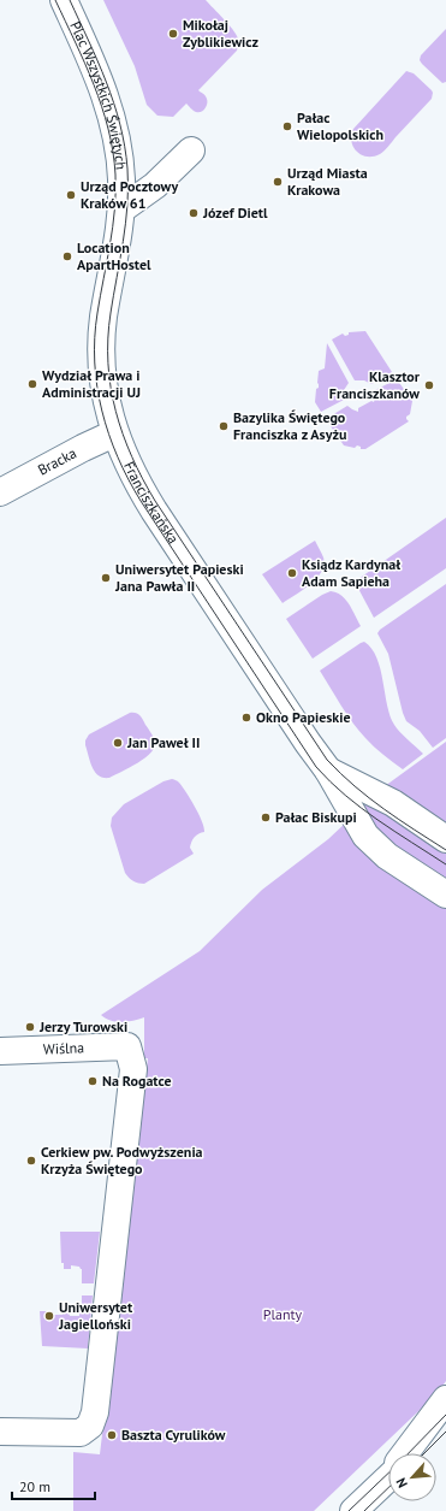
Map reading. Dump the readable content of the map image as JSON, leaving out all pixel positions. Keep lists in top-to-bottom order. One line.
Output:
{"streets":{"street":["Plac Wszystkich Świętych","Bracka","Franciszkańska","Wiślna"]},"crossings":[["Plac Wszystkich Świętych","Franciszkańska"],["Bracka","Franciszkańska"]],"parks":["Planty"],"places":["Mikołaj Zyblikiewicz","Pałac Wielopolskich","Urząd Miasta Krakowa","Urząd Pocztowy Kraków 61","Józef Dietl","Location ApartHostel","Wydział Prawa i Administracji UJ","Klasztor Franciszkanów","Bazylika Świętego Franciszka z Asyżu","Ksiądz Kardynał Adam Sapieha","Uniwersytet Papieski Jana Pawła II","Okno Papieskie","Jan Paweł II","Pałac Biskupi","Jerzy Turowski","Na Rogatce","Cerkiew pw. Podwyższenia Krzyża Świętego","Uniwersytet Jagielloński","Baszta Cyrulików"],"scale_bar":"20 m","north":"bottom left"}
